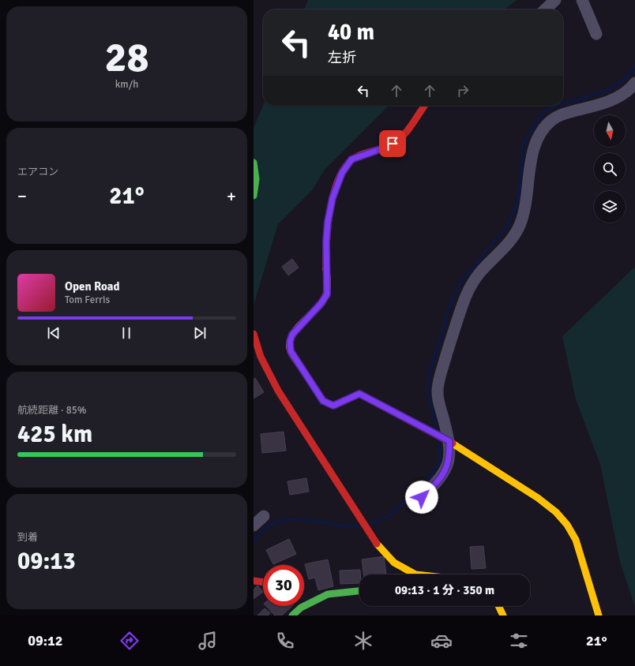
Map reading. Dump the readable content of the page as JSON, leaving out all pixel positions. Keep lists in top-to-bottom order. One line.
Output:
{"north":"bottom","page":{"tile":[["28","km/h"],"エアコン",["航続距離 · 85%","425 km"],["到着","09:13"]],"turn":["40 m","左折"],"heat":["−","21°","+"],"song":["Open Road","Tom Ferris"],"limit":"30","trip":"09:13 · 1 分 · 350 m","tabs":["09:12","21°"]}}
